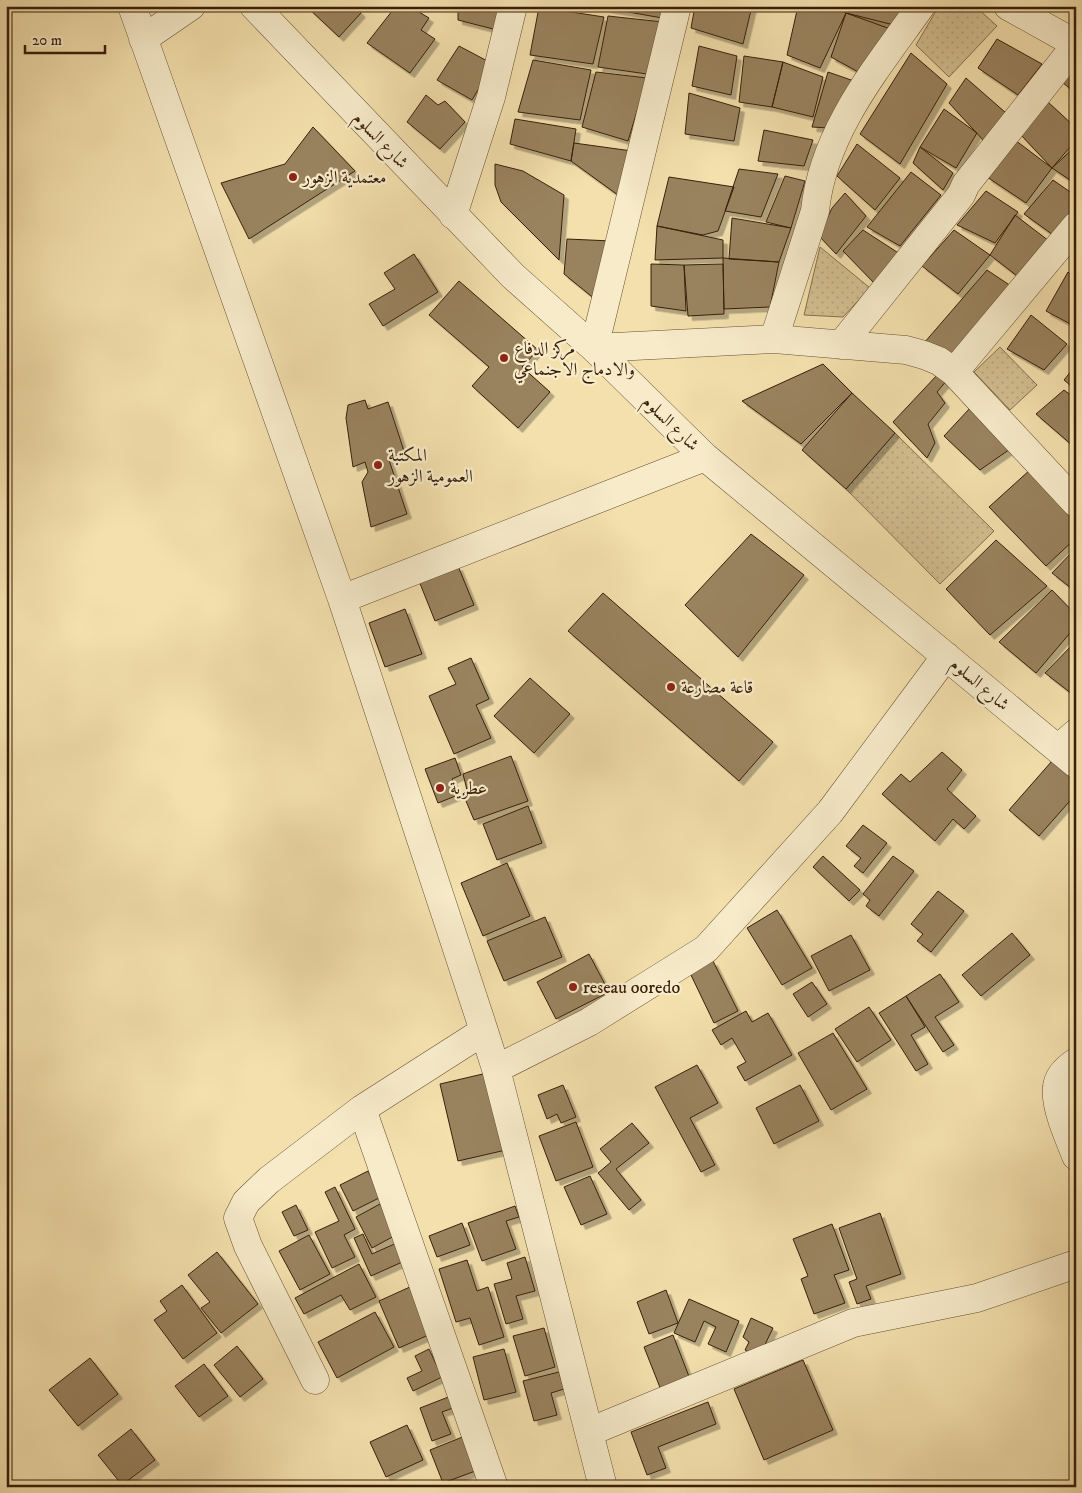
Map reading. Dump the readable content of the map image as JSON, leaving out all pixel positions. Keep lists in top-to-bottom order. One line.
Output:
{"streets":{"street":["شارع السلوم"]},"places":["معتمدية الزهور","مركز الدفاع والادماج الاجنماعي","المكتبة العمومية الزهور","قاعة مصارعة","عطرية","reseau ooredo"],"scale_bar":"20 m"}
